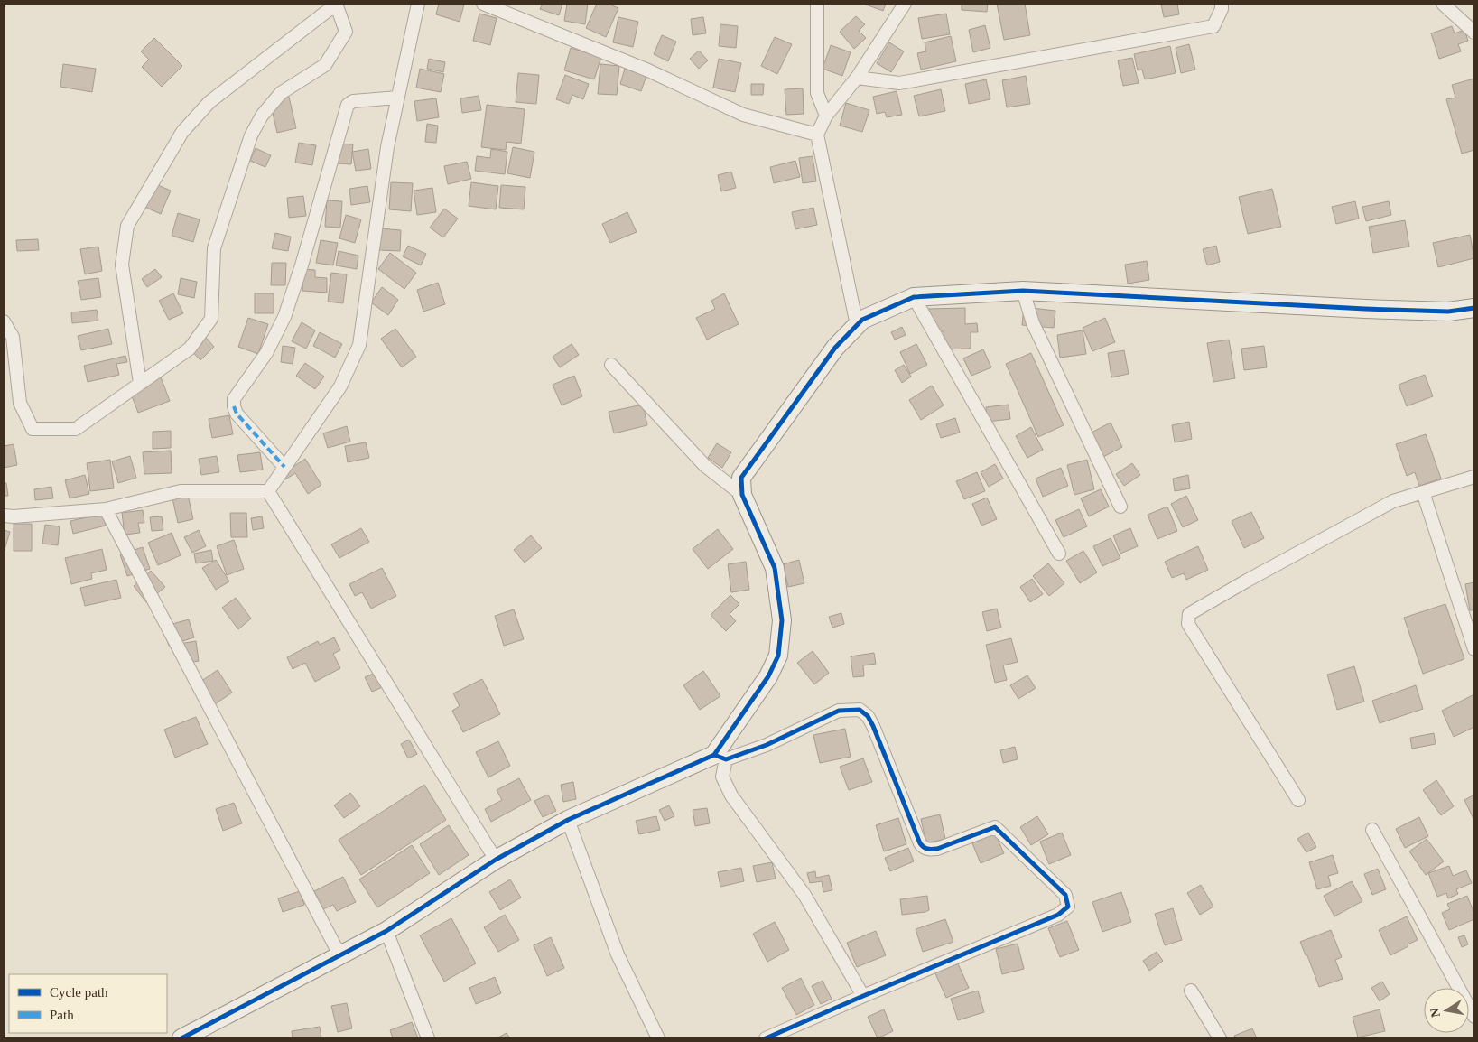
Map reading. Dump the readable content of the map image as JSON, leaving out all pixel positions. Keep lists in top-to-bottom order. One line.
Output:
{"legend":["Cycle path","Path"],"north":"left"}
